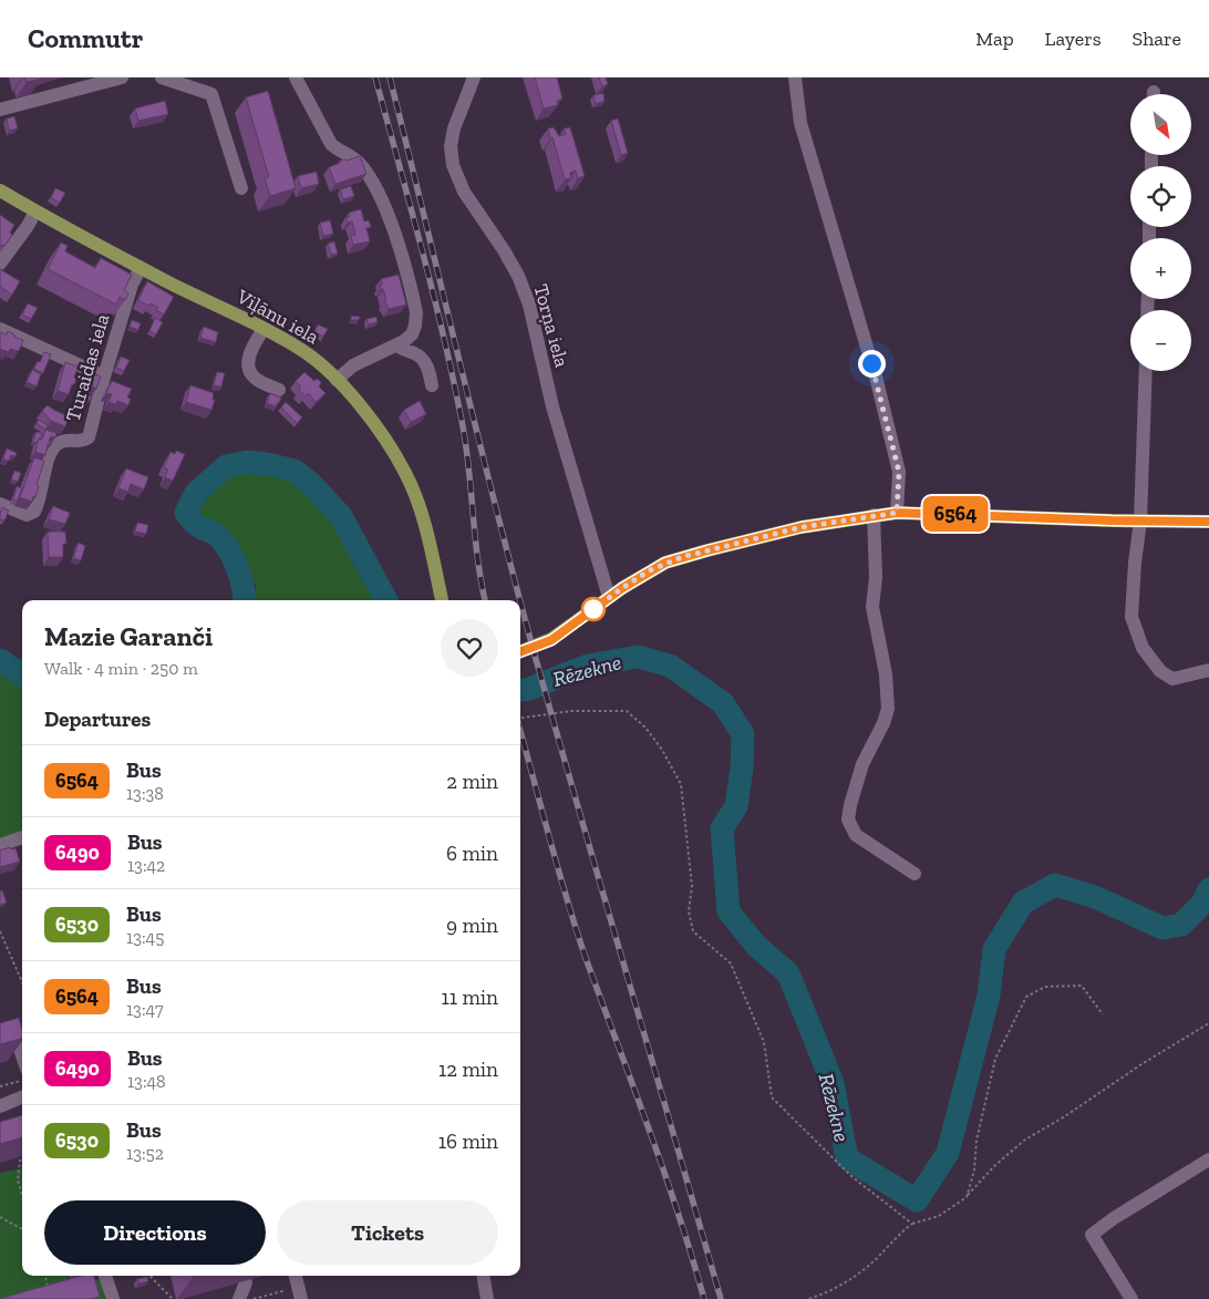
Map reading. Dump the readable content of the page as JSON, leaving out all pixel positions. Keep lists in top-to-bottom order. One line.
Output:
{"streets":{"main road":["Viļānu iela"],"street":["Torņa iela","Turaidas iela"]},"crossings":[["Viļānu iela","Turaidas iela"]],"water":["Rēzekne"],"lines":["bus line 6564"],"north":"bottom right","page":{"header":"Commutr","nav":["Map","Layers","Share"],"on_map":"6564","map_buttons":["+","−"],"heading":[["Mazie Garanči","Walk · 4 min · 250 m"],"Departures"],"list":[{"mark":"6564","name":"Bus","note":"13:38","value":"2 min"},{"mark":"6490","name":"Bus","note":"13:42","value":"6 min"},{"mark":"6530","name":"Bus","note":"13:45","value":"9 min"},{"mark":"6564","name":"Bus","note":"13:47","value":"11 min"},{"mark":"6490","name":"Bus","note":"13:48","value":"12 min"},{"mark":"6530","name":"Bus","note":"13:52","value":"16 min"}],"buttons":["Directions","Tickets"]}}
